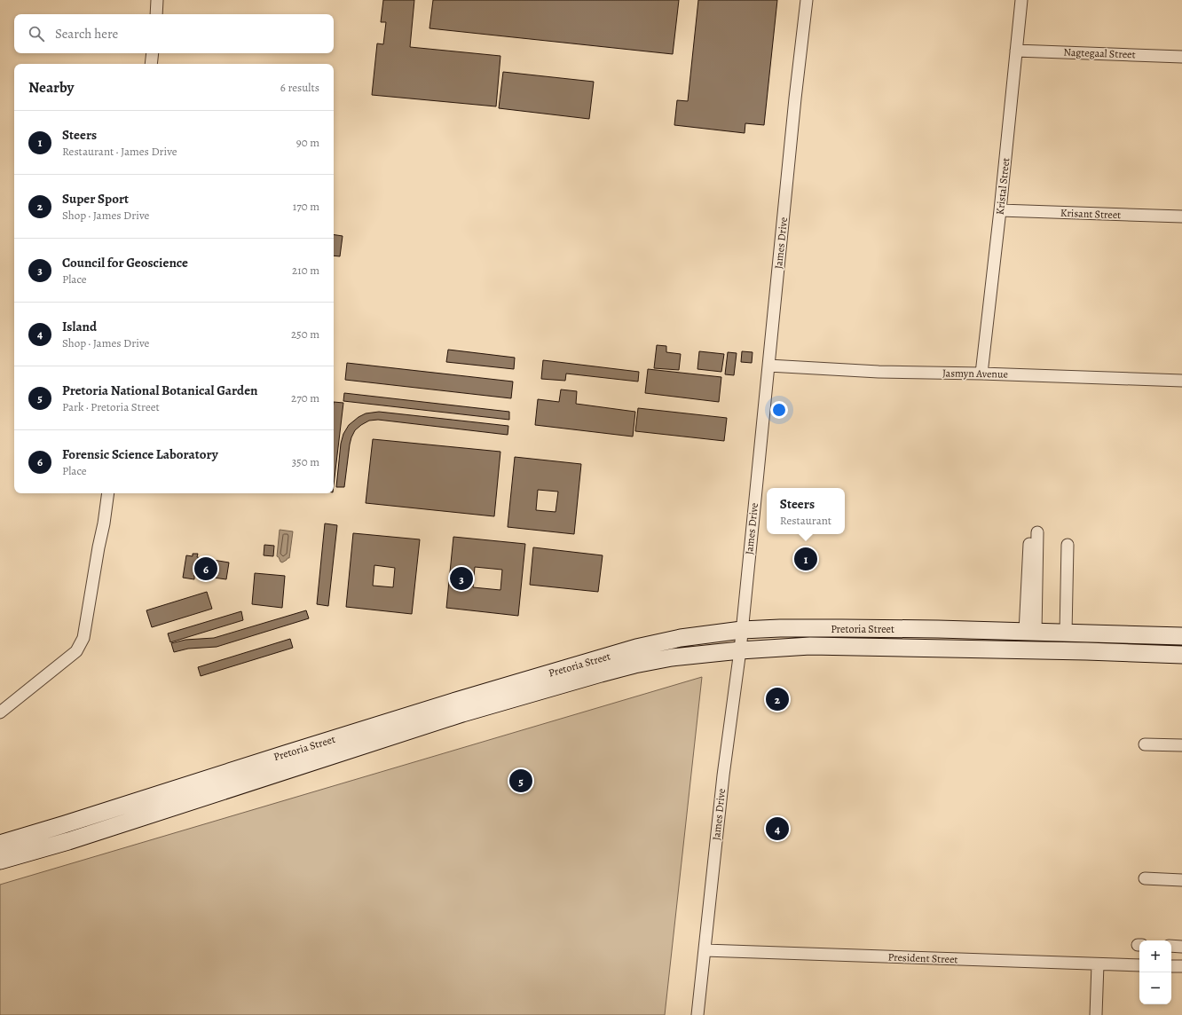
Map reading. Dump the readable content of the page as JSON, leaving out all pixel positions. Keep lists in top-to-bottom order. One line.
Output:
{"streets":{"main road":["Pretoria Street"],"street":["Nagtegaal Street","Kristal Street","Krisant Street","James Drive","Jasmyn Avenue","President Street"]},"crossings":[["Nagtegaal Street","Kristal Street"],["Kristal Street","Krisant Street"],["Kristal Street","Jasmyn Avenue"],["James Drive","Jasmyn Avenue"],["James Drive","Pretoria Street"],["James Drive","President Street"]],"page":{"search":"Search here","heading":["Nearby","6 results"],"list":[{"mark":"1","name":"Steers","note":"Restaurant · James Drive","value":"90 m"},{"mark":"2","name":"Super Sport","note":"Shop · James Drive","value":"170 m"},{"mark":"3","name":"Council for Geoscience","note":"Place","value":"210 m"},{"mark":"4","name":"Island","note":"Shop · James Drive","value":"250 m"},{"mark":"5","name":"Pretoria National Botanical Garden","note":"Park · Pretoria Street","value":"270 m"},{"mark":"6","name":"Forensic Science Laboratory","note":"Place","value":"350 m"}],"popup":["Steers","Restaurant"],"pins":["1","6","3","2","5","4"],"map_buttons":["+","−"]}}
